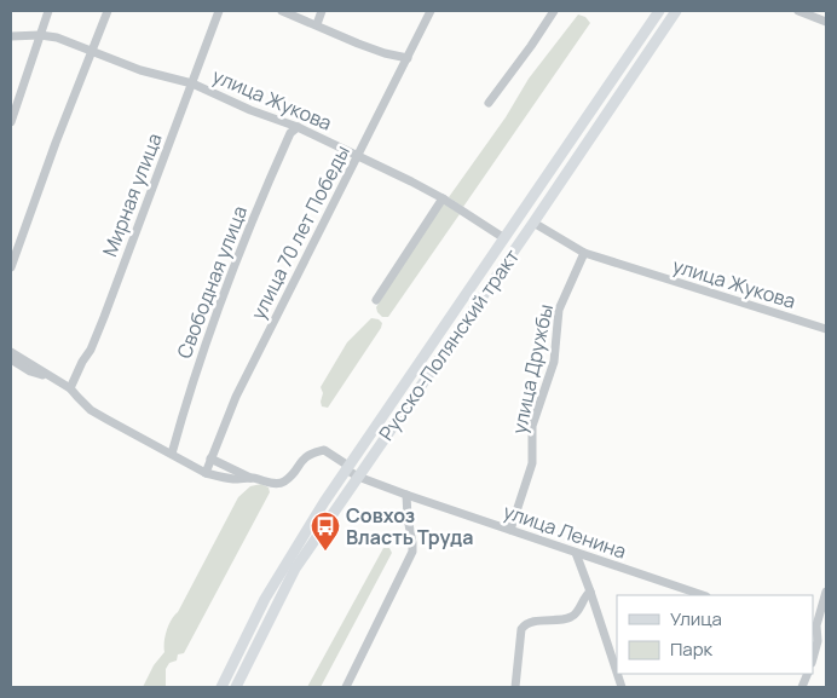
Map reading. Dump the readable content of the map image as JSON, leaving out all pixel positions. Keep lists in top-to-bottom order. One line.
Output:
{"streets":{"main road":["Русско-Полянский тракт"],"street":["улица Жукова","Мирная улица","улица 70 лет Победы","Свободная улица","улица Дружбы","улица Ленина"]},"crossings":[["улица Жукова","Мирная улица"],["улица Жукова","улица 70 лет Победы"],["улица Жукова","Свободная улица"],["улица Жукова","Русско-Полянский тракт"],["улица Жукова","улица Дружбы"],["Русско-Полянский тракт","улица Ленина"],["улица Дружбы","улица Ленина"]],"places":{"bus stop":["Совхоз Власть Труда"]},"legend":["Улица","Парк"]}
